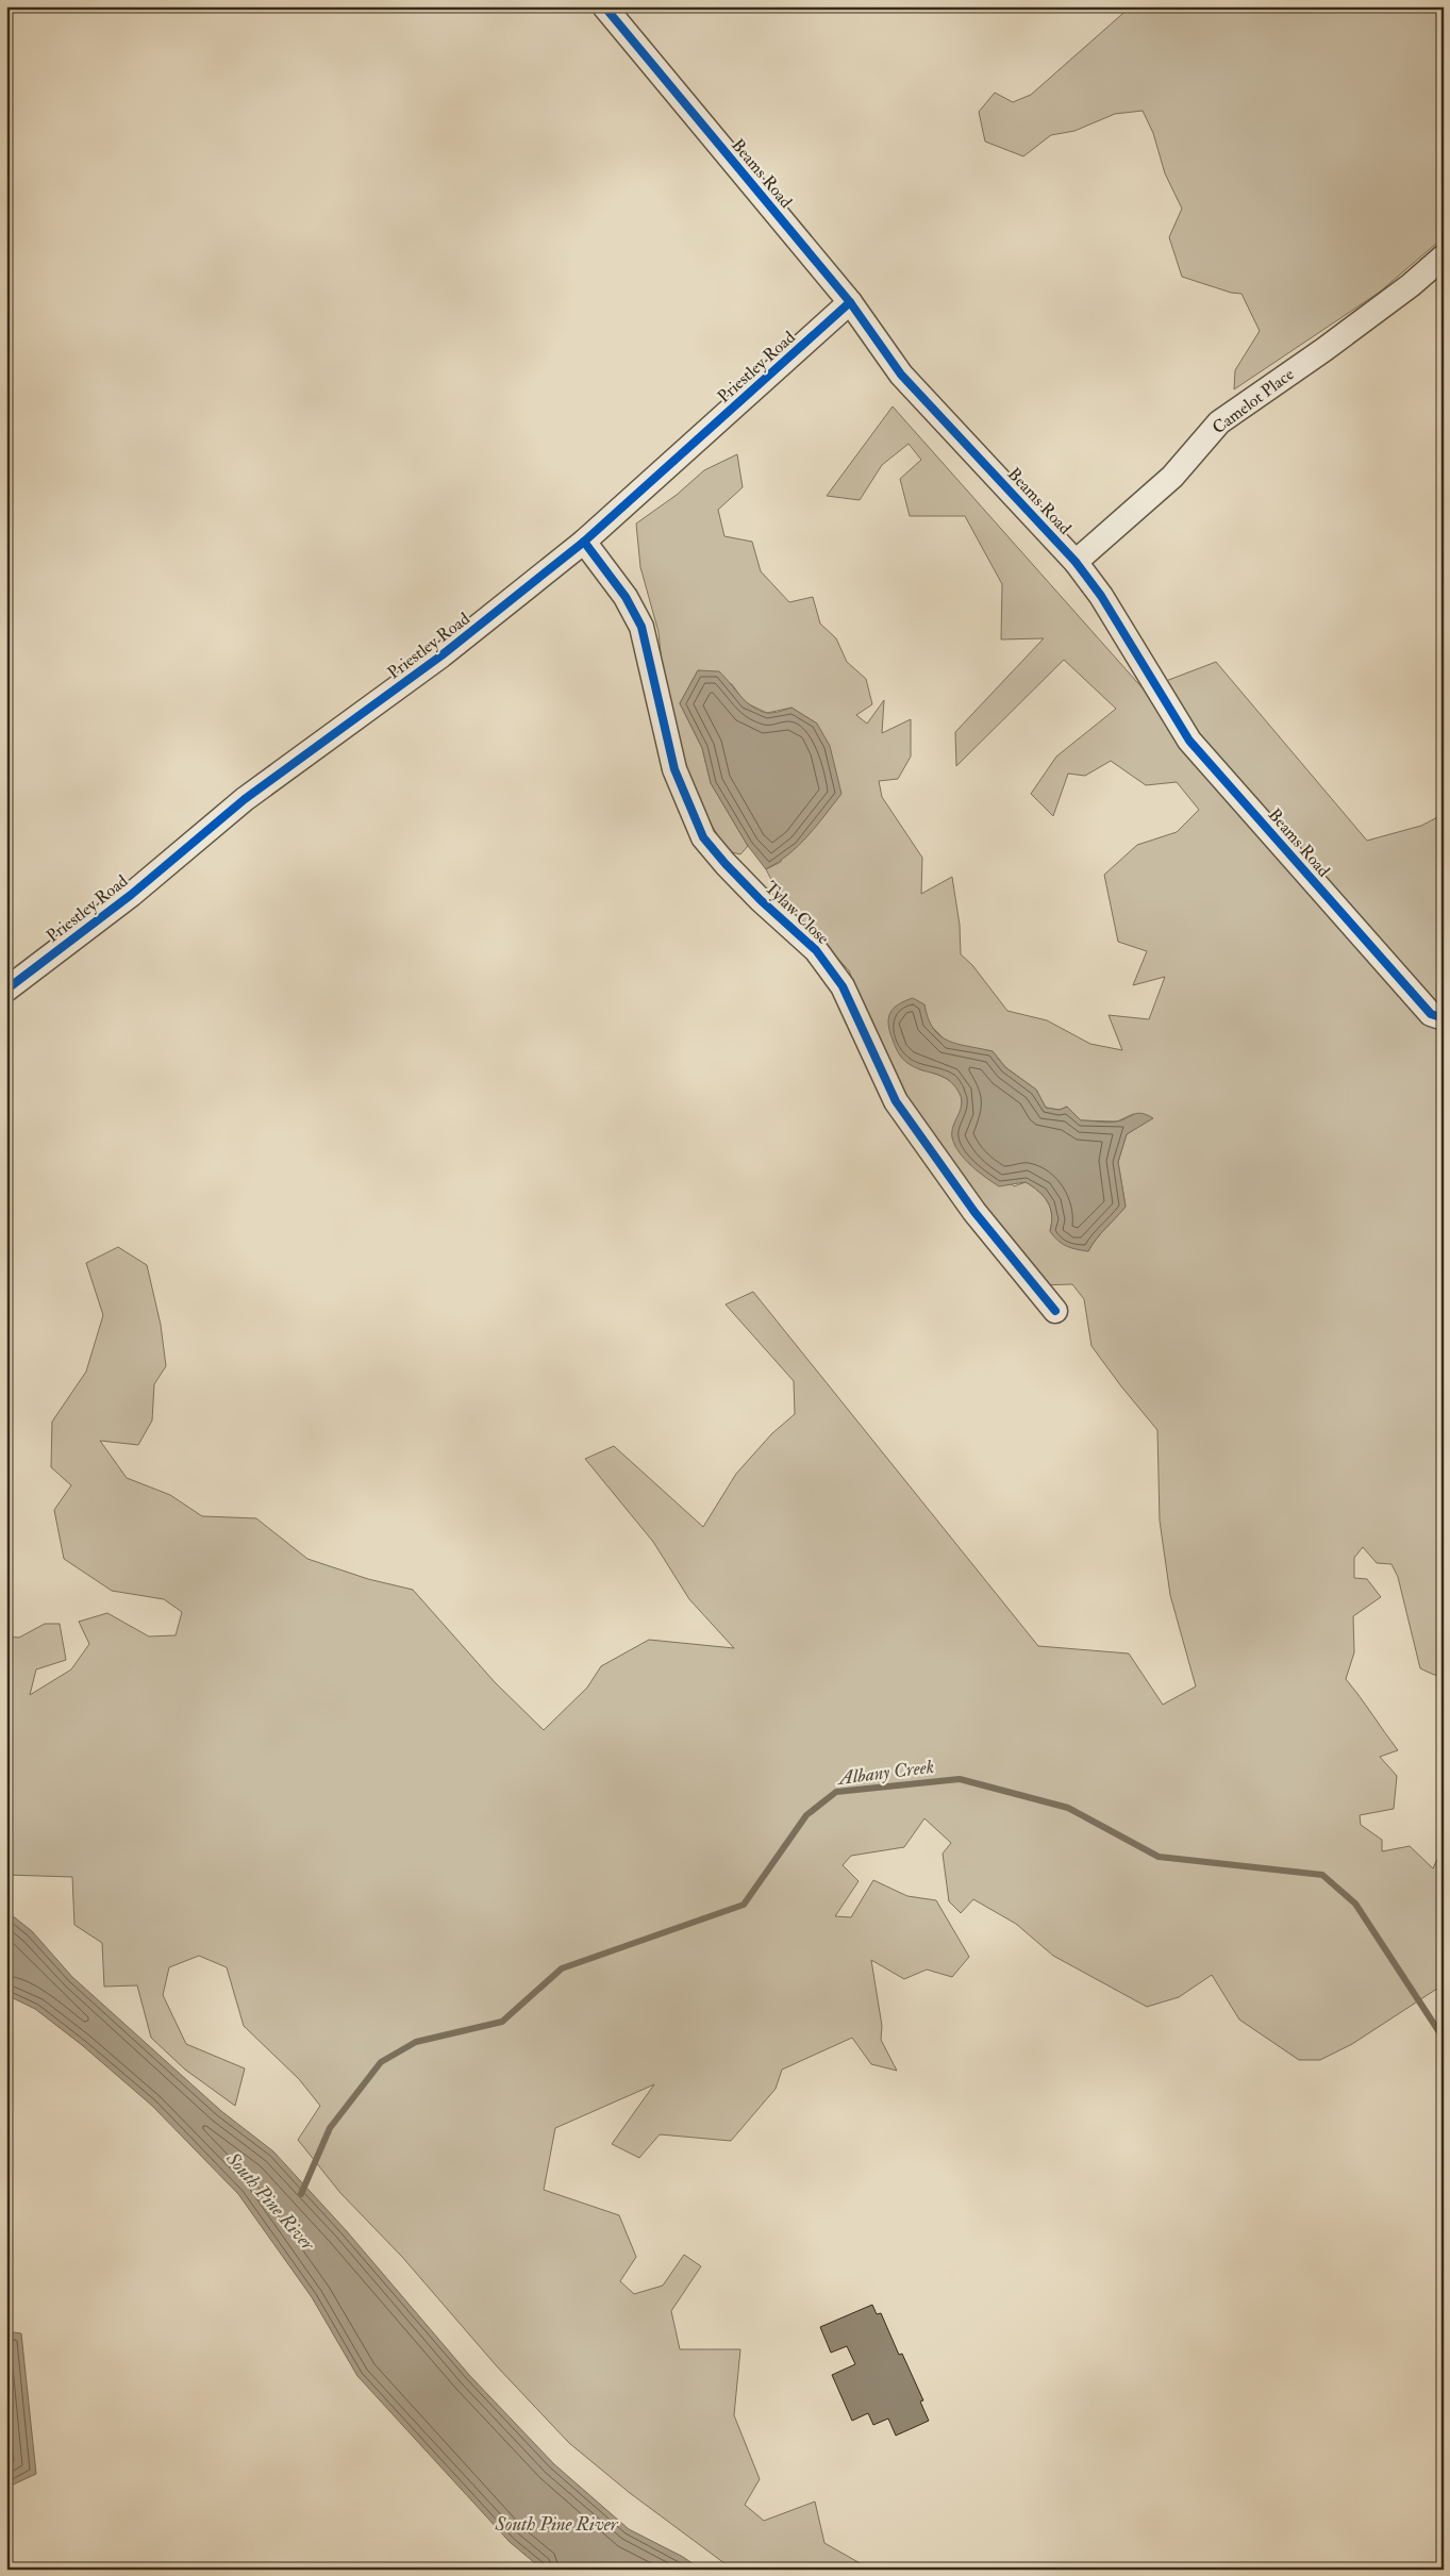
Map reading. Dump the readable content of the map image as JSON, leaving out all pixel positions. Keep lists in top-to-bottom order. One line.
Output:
{"streets":{"street":["Beams Road","Priestley Road","Camelot Place","Tylaw Close"]},"crossings":[["Beams Road","Priestley Road"],["Beams Road","Camelot Place"],["Priestley Road","Tylaw Close"]],"water":["Albany Creek","South Pine River"]}
